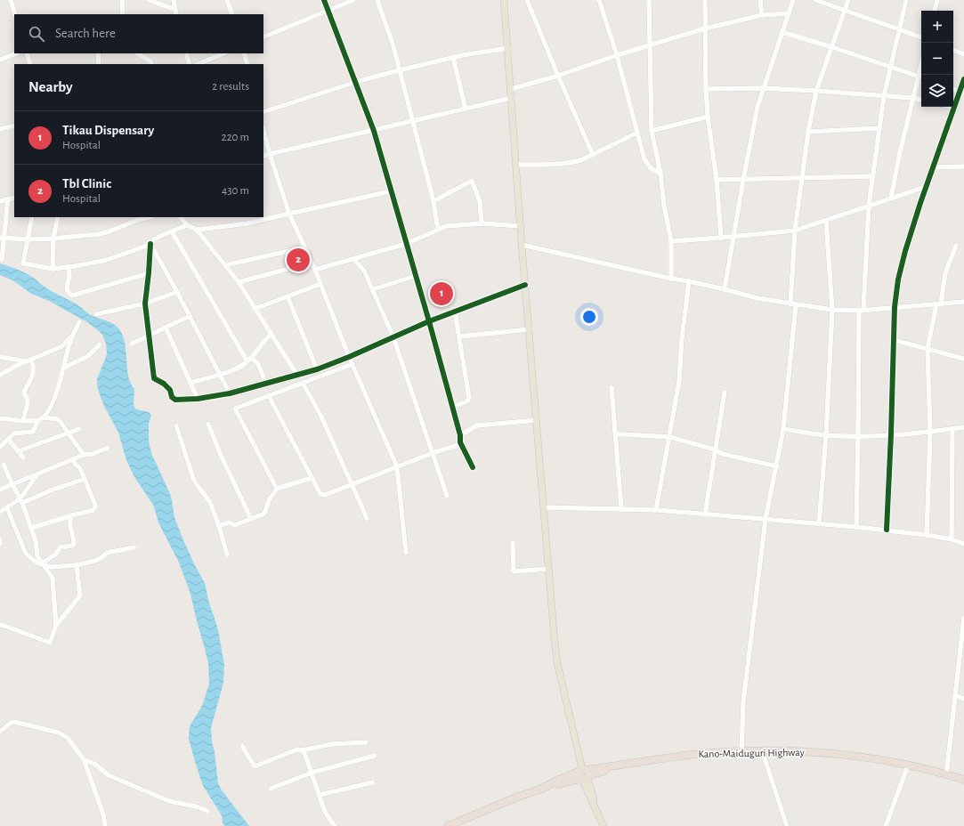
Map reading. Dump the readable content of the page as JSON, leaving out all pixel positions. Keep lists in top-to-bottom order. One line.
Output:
{"streets":{"highway":["Kano-Maiduguri Highway"]},"page":{"map_buttons":["+","−"],"search":"Search here","heading":["Nearby","2 results"],"list":[{"mark":"1","name":"Tikau Dispensary","note":"Hospital","value":"220 m"},{"mark":"2","name":"Tbl Clinic","note":"Hospital","value":"430 m"}],"pins":["2","1"]}}
